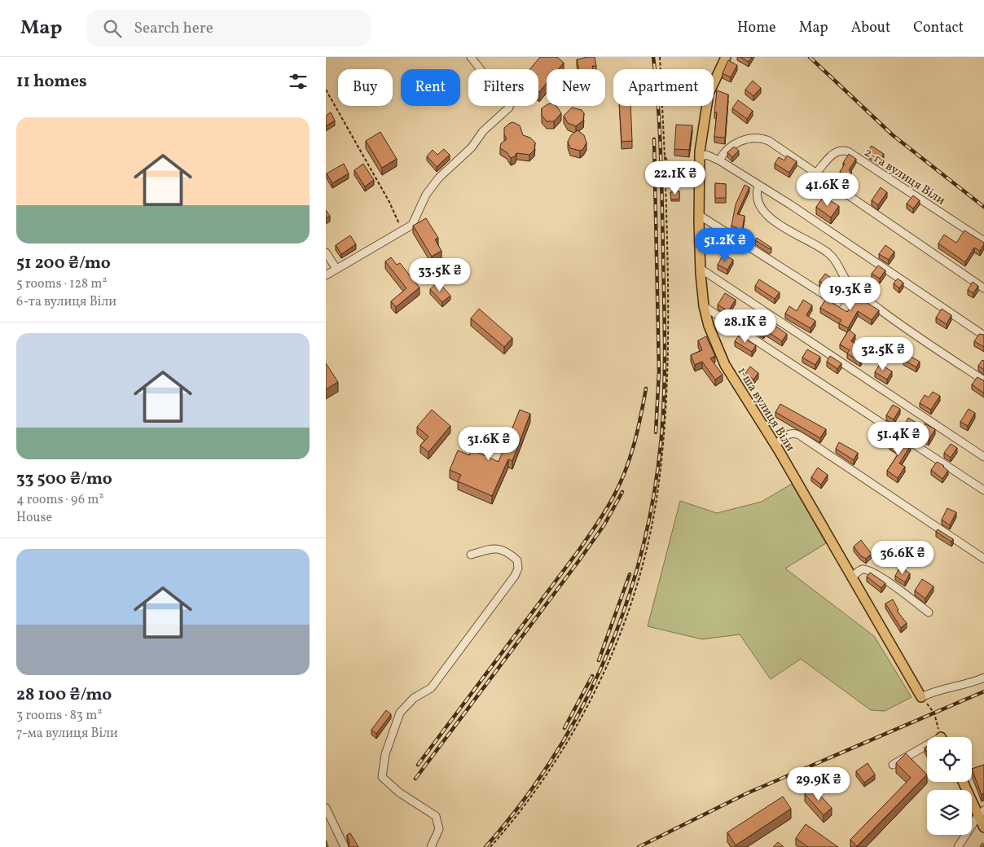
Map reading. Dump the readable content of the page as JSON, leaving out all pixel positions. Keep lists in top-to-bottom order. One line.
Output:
{"streets":{"main road":["1-ша вулиця Віли"],"street":["2-га вулиця Віли"]},"page":{"header":"Map","search":"Search here","nav":["Home","Map","About","Contact"],"heading":"11 homes","chip":["Buy","Rent","Filters","New","Apartment"],"list":[{"name":"51 200 ₴/mo","note":"5 rooms · 128 m² · 6-та вулиця Віли"},{"name":"33 500 ₴/mo","note":"4 rooms · 96 m² · House"},{"name":"28 100 ₴/mo","note":"3 rooms · 83 m² · 7-ма вулиця Віли"}],"price":["22.1K ₴","41.6K ₴","51.2K ₴","33.5K ₴","19.3K ₴","28.1K ₴","32.5K ₴","51.4K ₴","31.6K ₴","36.6K ₴","29.9K ₴"]}}
